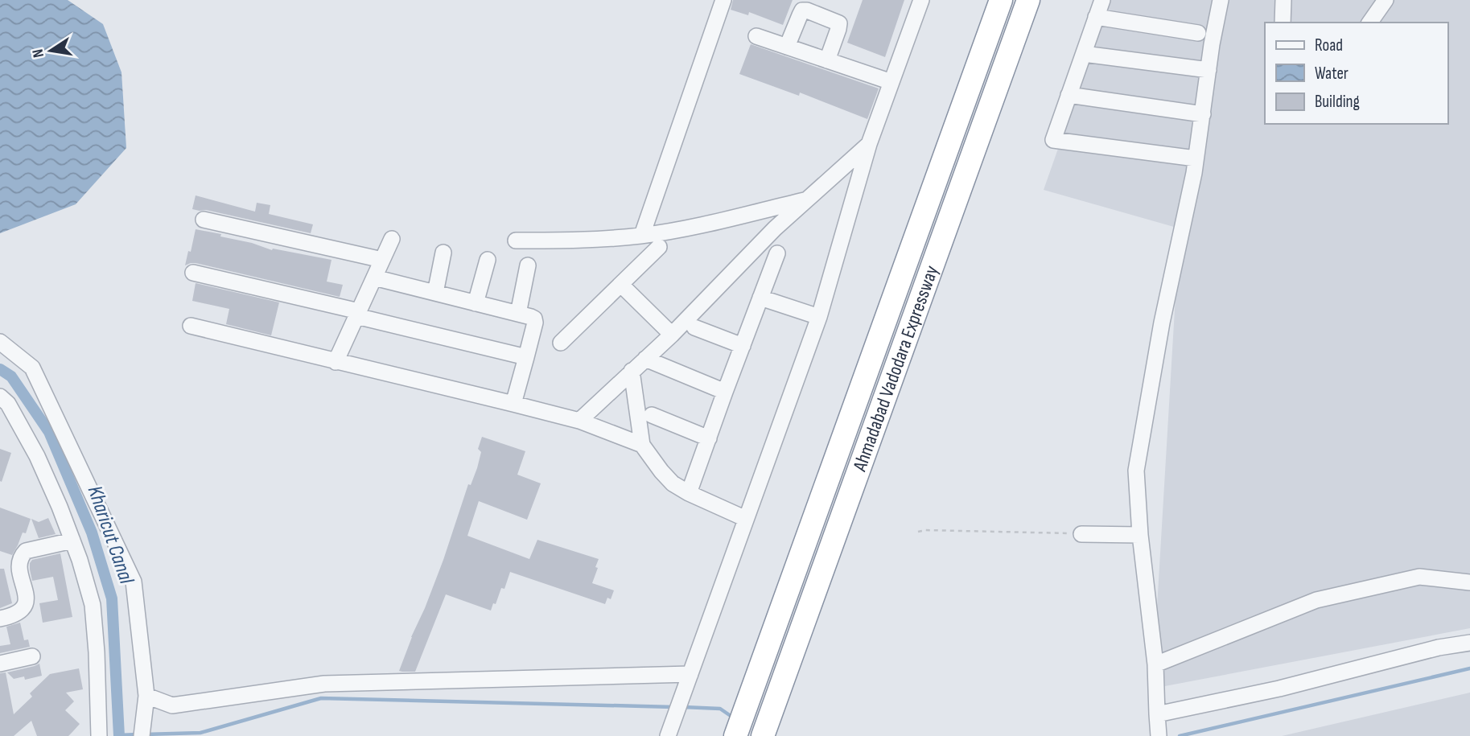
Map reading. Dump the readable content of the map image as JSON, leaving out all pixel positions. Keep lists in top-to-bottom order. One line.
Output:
{"streets":{"highway":["Ahmadabad Vadodara Expressway"]},"water":["Kharicut Canal"],"legend":["Road","Water","Building"],"north":"left"}
